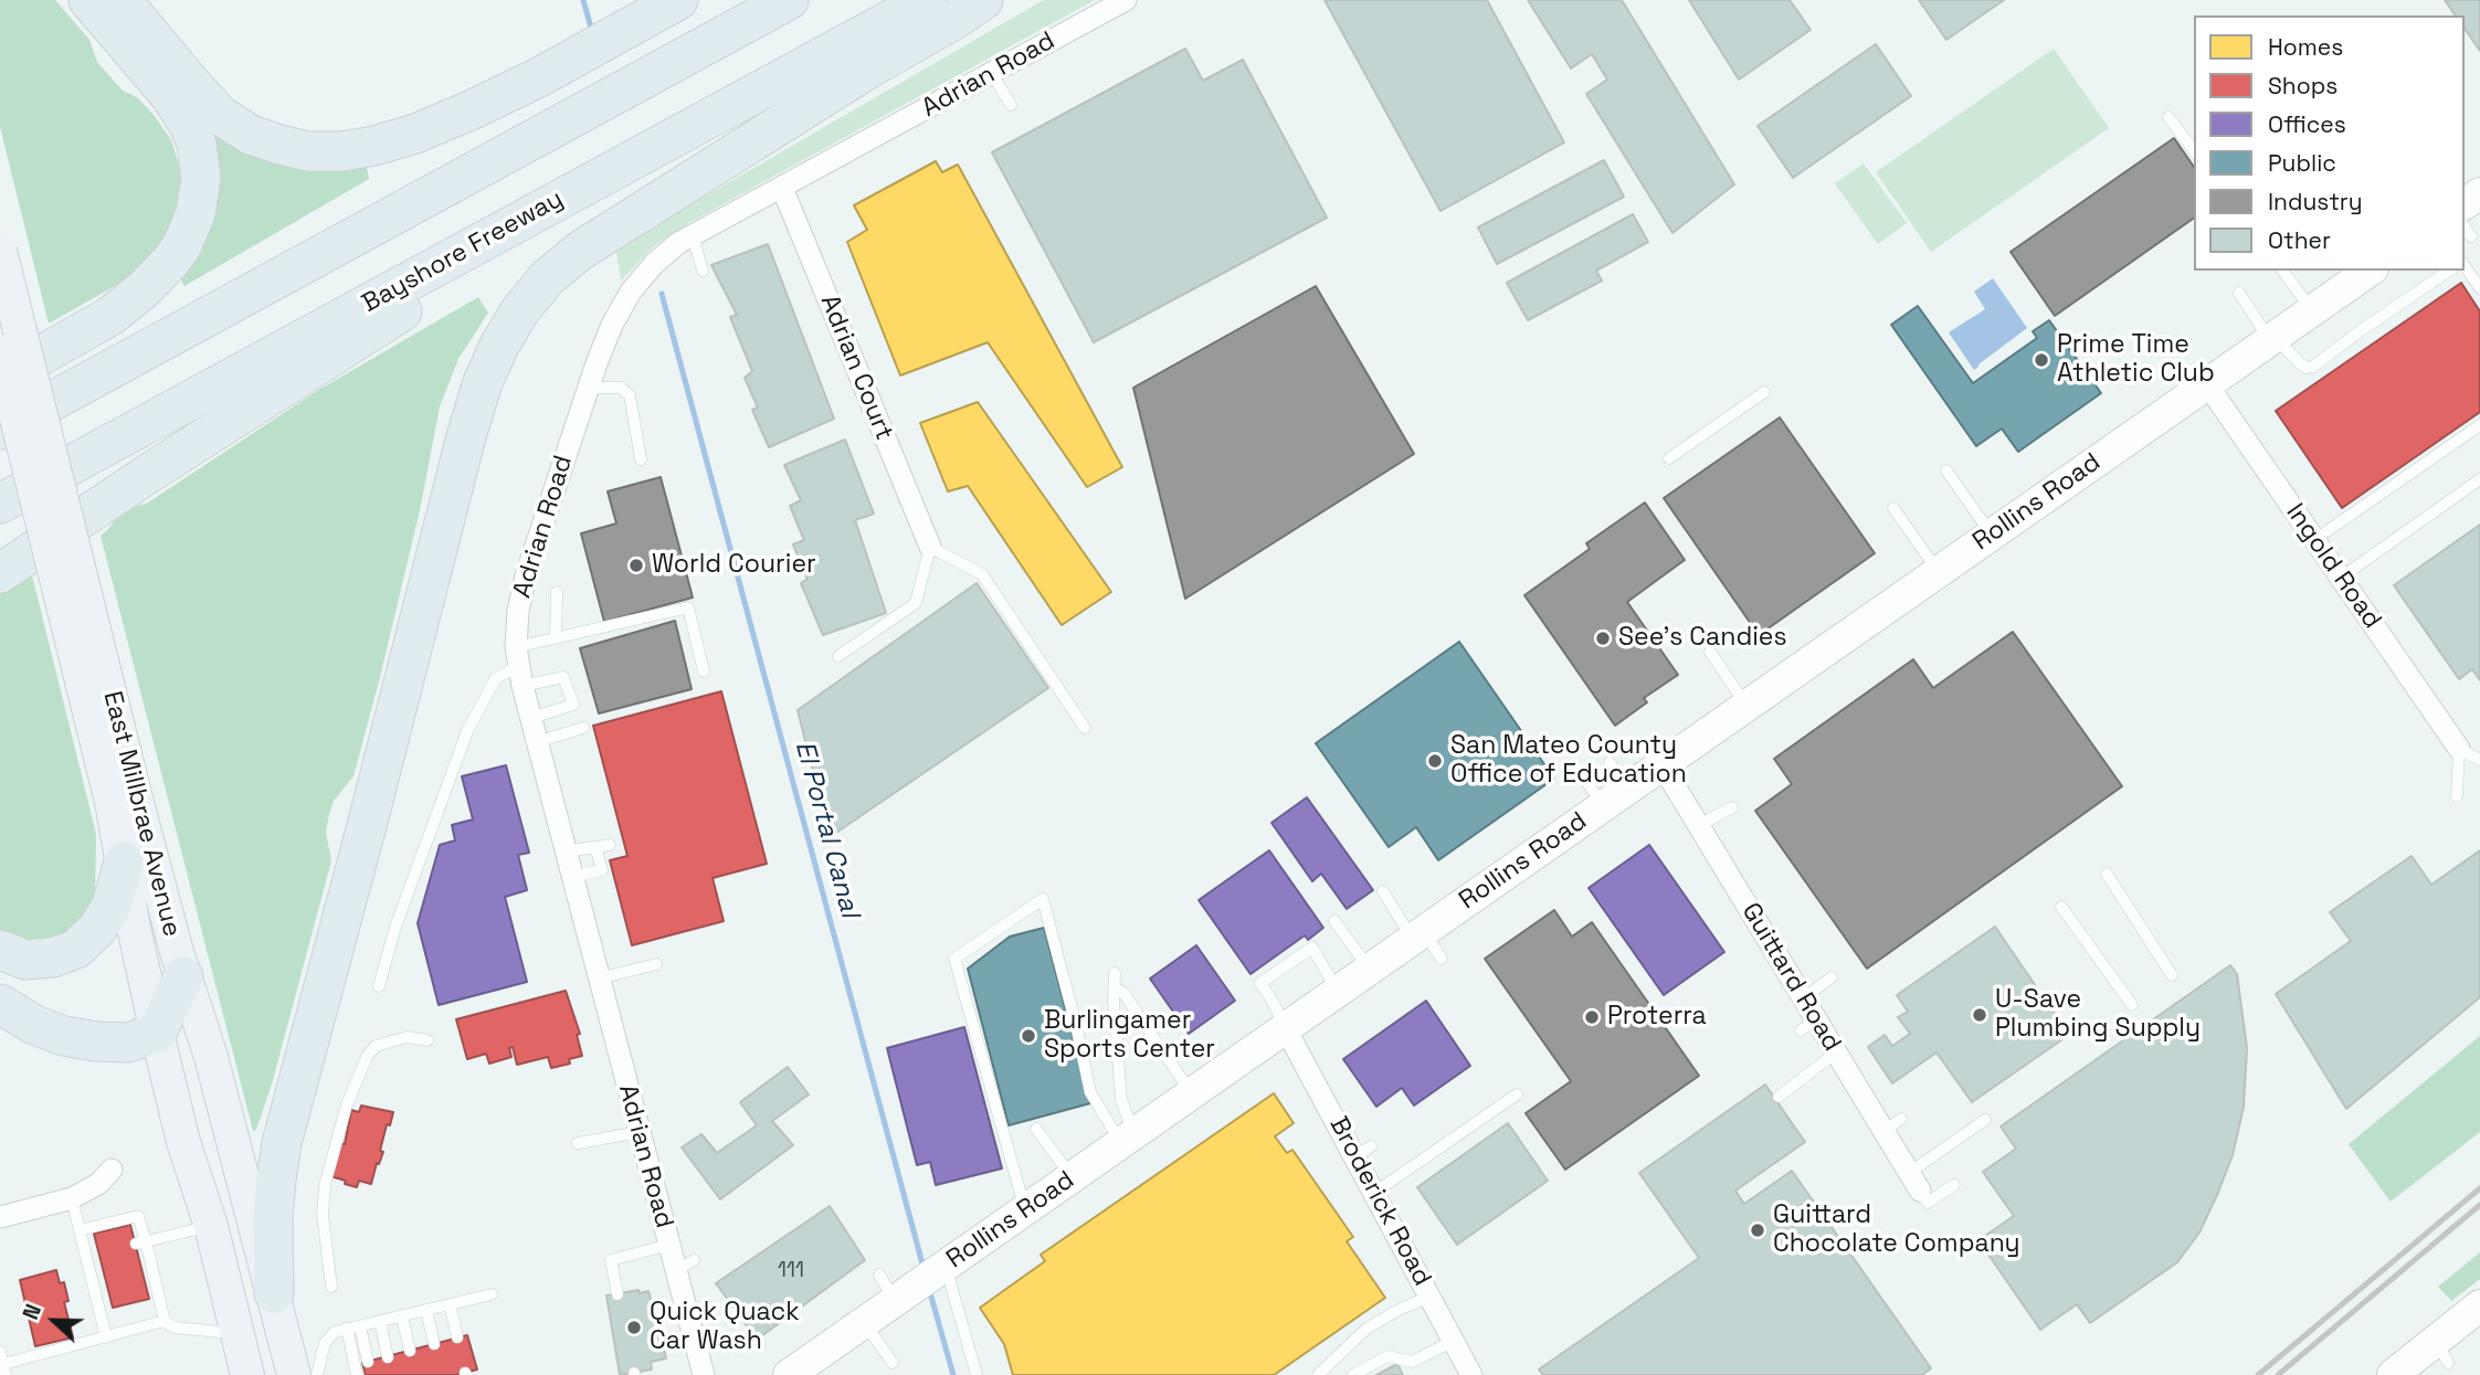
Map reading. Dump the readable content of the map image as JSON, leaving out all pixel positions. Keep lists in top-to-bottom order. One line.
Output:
{"streets":{"highway":["Bayshore Freeway"],"main road":["Rollins Road","East Millbrae Avenue"],"street":["Adrian Road","Adrian Court","Ingold Road","Guittard Road","Broderick Road"]},"crossings":[["Adrian Road","Adrian Court"],["Rollins Road","Ingold Road"],["Rollins Road","Guittard Road"],["Rollins Road","Broderick Road"]],"water":["El Portal Canal"],"places":["Prime Time Athletic Club","World Courier","See’s Candies","San Mateo County Office of Education","U-Save Plumbing Supply","Proterra","Burlingamer Sports Center","Guittard Chocolate Company","Quick Quack Car Wash"],"house_numbers":["111"],"legend":["Homes","Shops","Offices","Public","Industry","Other"],"north":"left"}
